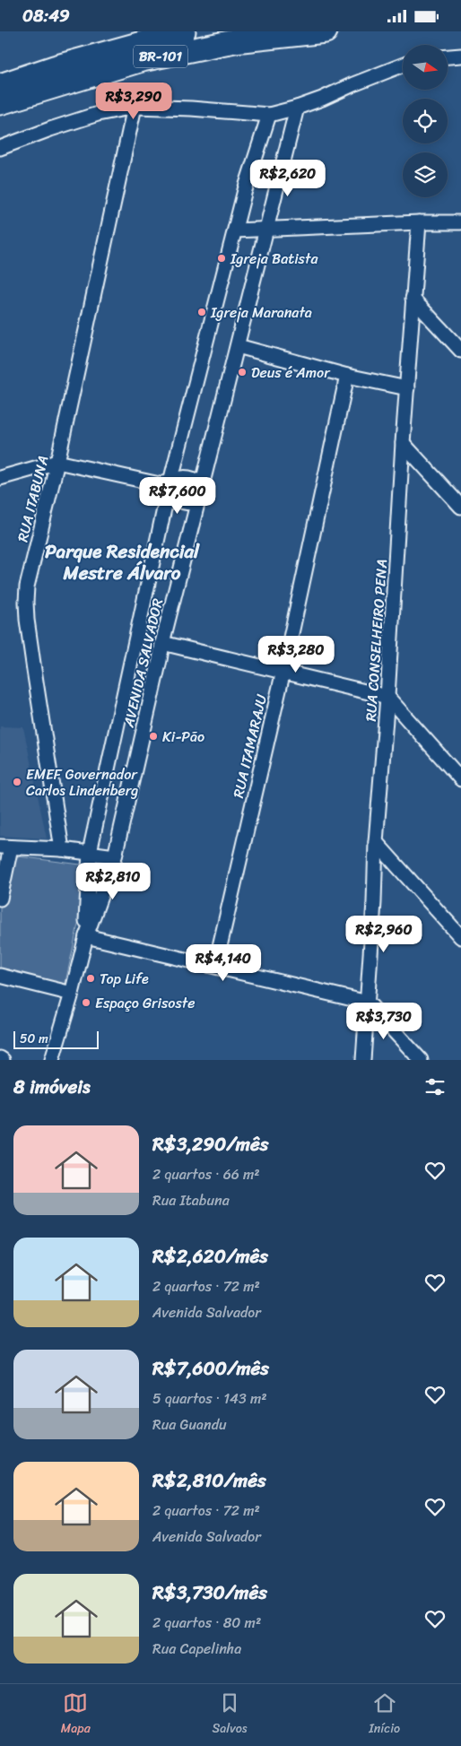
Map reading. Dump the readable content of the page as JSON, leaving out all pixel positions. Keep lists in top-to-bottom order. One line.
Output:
{"streets":{"main road":["BR-101"],"street":["RUA ITABUNA","RUA CONSELHEIRO PENA","AVENIDA SALVADOR","RUA ITAMARAJU"]},"districts":["Parque Residencial Mestre Álvaro"],"places":["Igreja Batista","Igreja Maranata","Deus é Amor","Ki-Pão","EMEF Governador Carlos Lindenberg","Top Life","Espaço Grisoste"],"scale_bar":"50 m","north":"right","page":{"status":"08:49","price":["R$3,290","R$2,620","R$7,600","R$3,280","R$2,810","R$2,960","R$4,140","R$3,730"],"scale":"50 m","heading":"8 imóveis","list":[{"name":"R$3,290/mês","note":"2 quartos · 66 m² · Rua Itabuna"},{"name":"R$2,620/mês","note":"2 quartos · 72 m² · Avenida Salvador"},{"name":"R$7,600/mês","note":"5 quartos · 143 m² · Rua Guandu"},{"name":"R$2,810/mês","note":"2 quartos · 72 m² · Avenida Salvador"},{"name":"R$3,730/mês","note":"2 quartos · 80 m² · Rua Capelinha"}],"tabs":["Mapa","Salvos","Início"]}}
